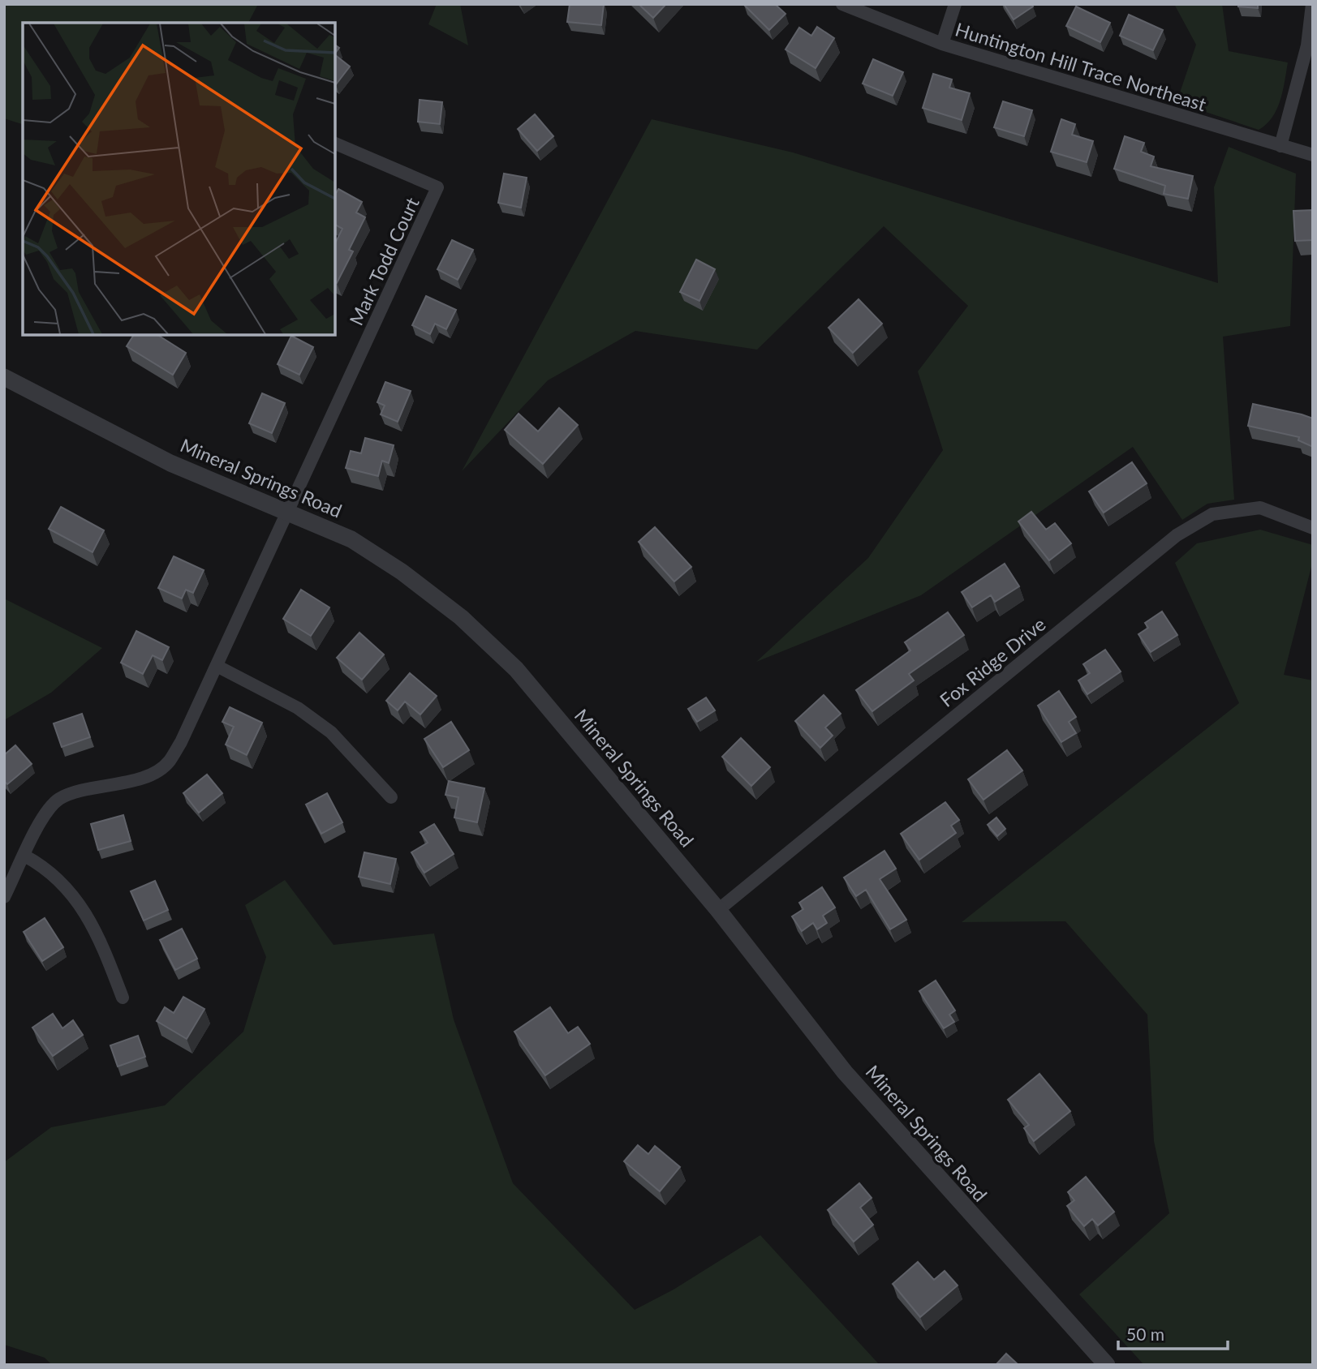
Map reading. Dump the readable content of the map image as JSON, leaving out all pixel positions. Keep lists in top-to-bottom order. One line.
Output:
{"streets":{"street":["Huntington Hill Trace Northeast","Mark Todd Court","Mineral Springs Road","Fox Ridge Drive"]},"crossings":[["Mark Todd Court","Mineral Springs Road"],["Mineral Springs Road","Fox Ridge Drive"]],"scale_bar":"50 m"}
